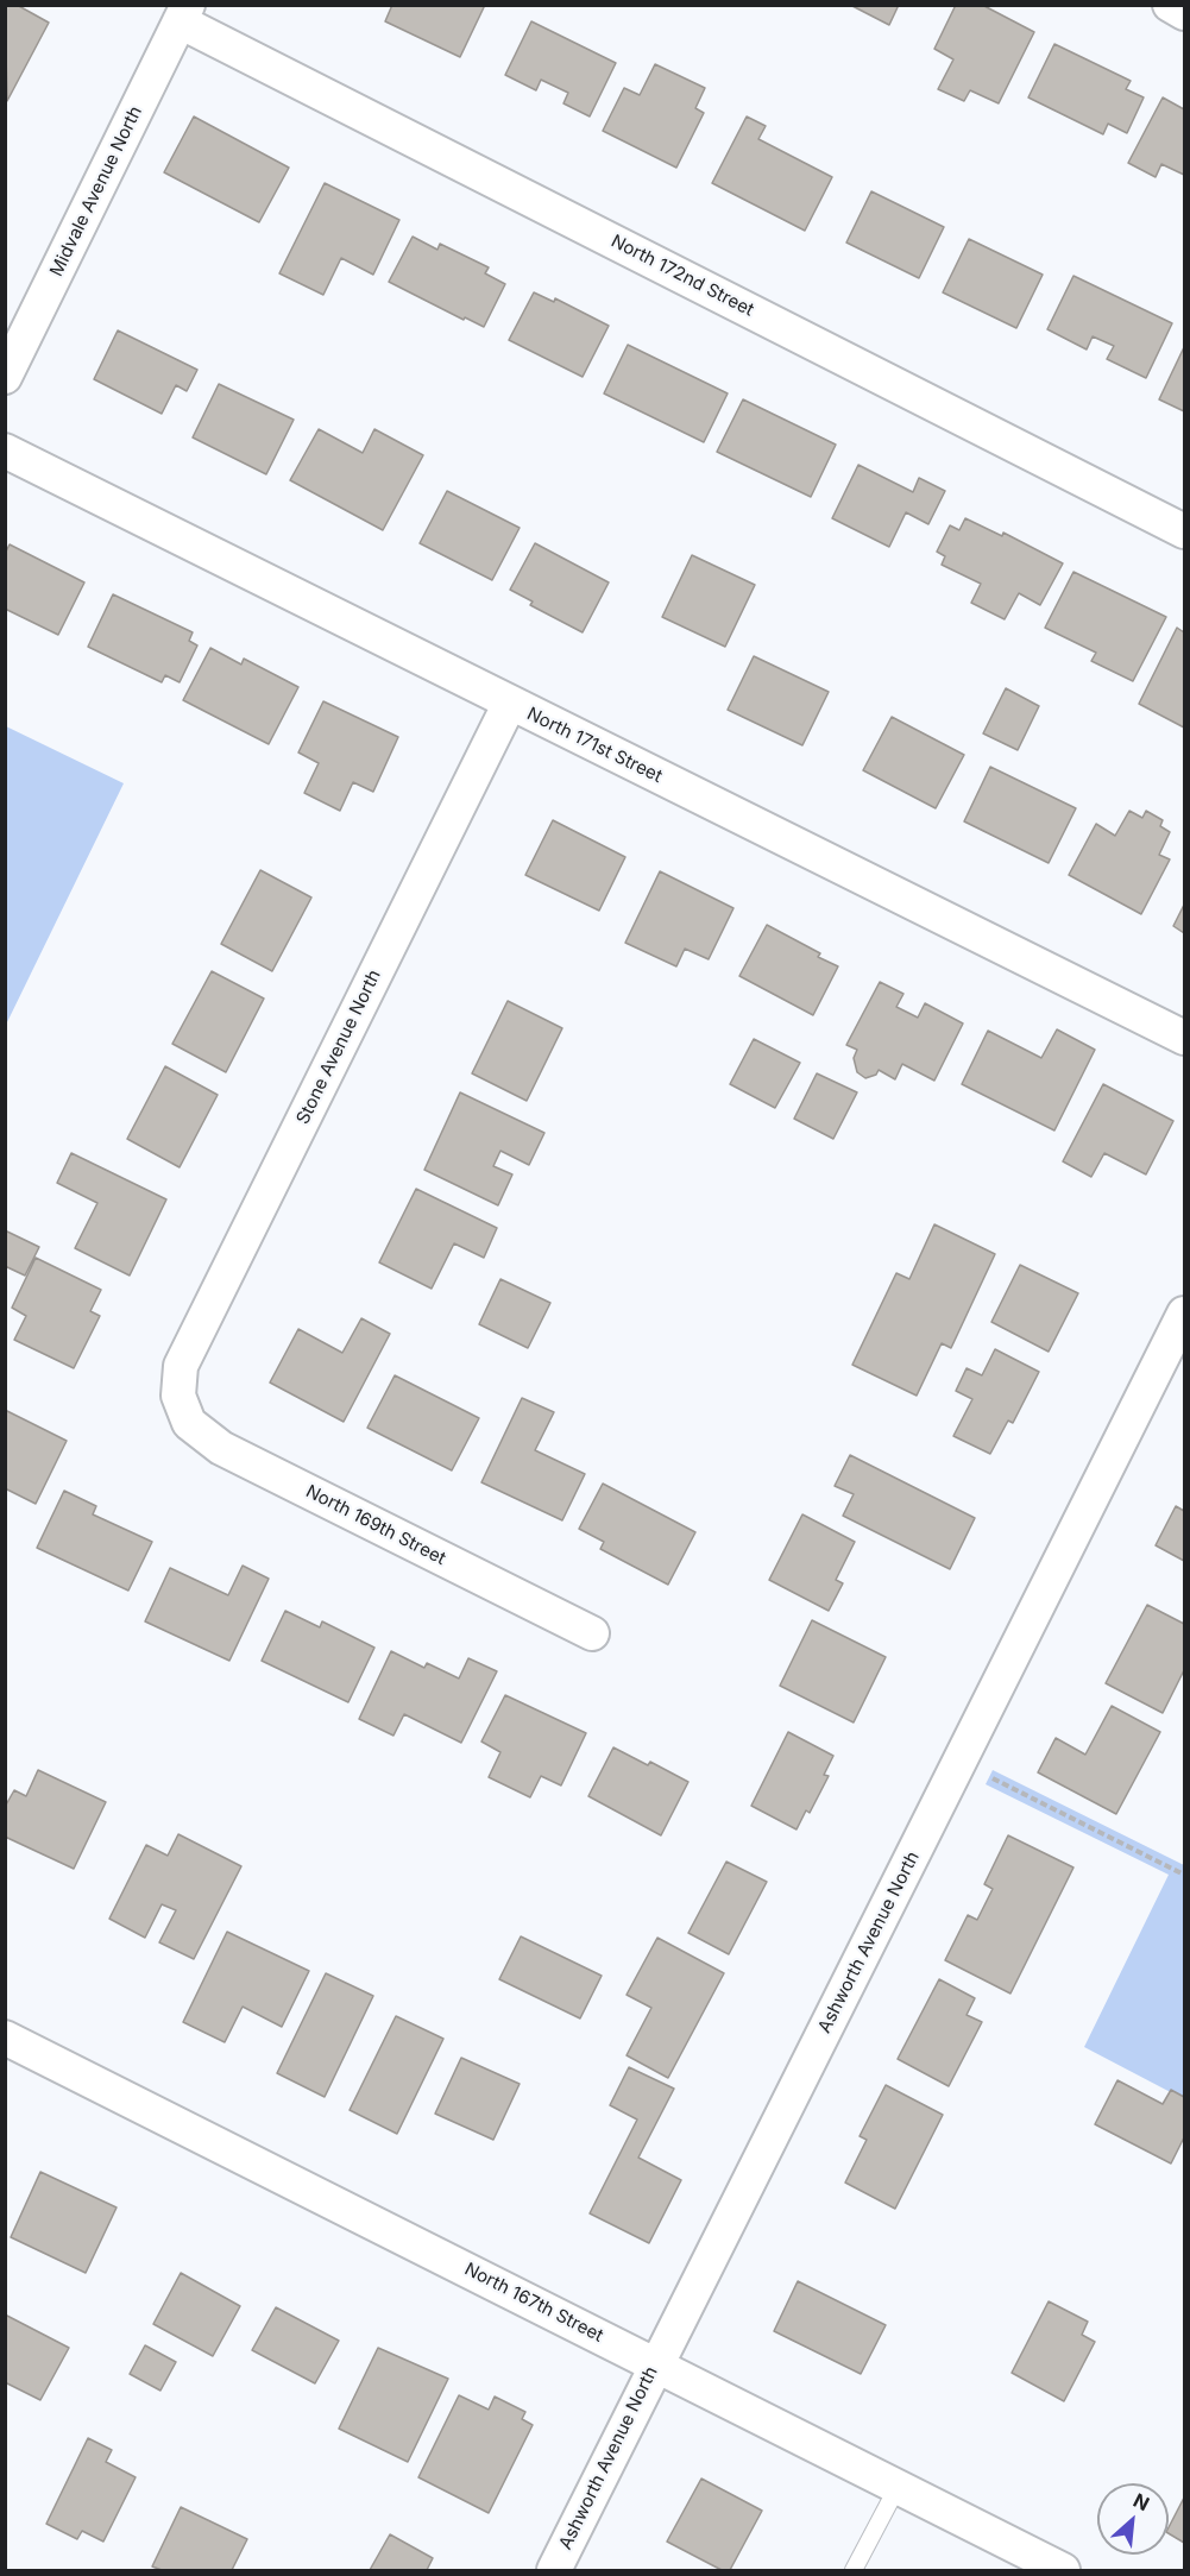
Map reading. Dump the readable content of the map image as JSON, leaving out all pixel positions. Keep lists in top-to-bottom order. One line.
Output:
{"streets":{"street":["Midvale Avenue North","North 172nd Street","North 171st Street","Stone Avenue North","North 169th Street","Ashworth Avenue North","North 167th Street"]},"crossings":[["Midvale Avenue North","North 172nd Street"],["North 171st Street","Stone Avenue North"],["Stone Avenue North","North 169th Street"],["Ashworth Avenue North","North 167th Street"]],"north":"top right"}
